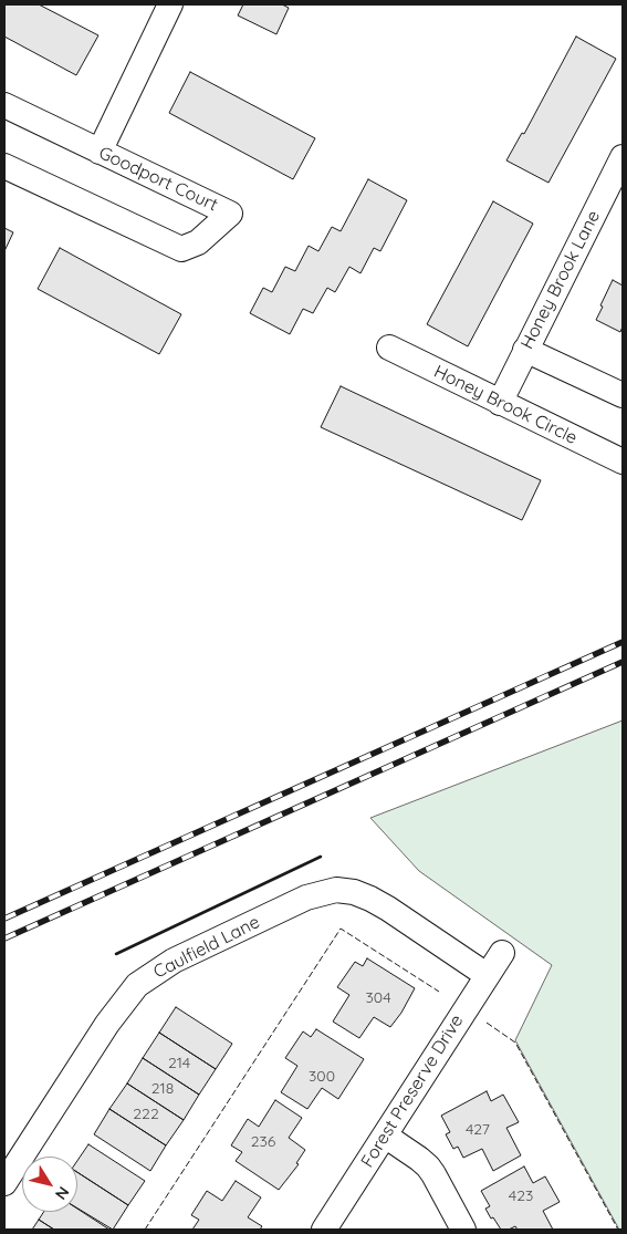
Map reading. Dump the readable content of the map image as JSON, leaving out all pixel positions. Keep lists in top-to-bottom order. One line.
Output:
{"streets":{"street":["Goodport Court","Honey Brook Lane","Honey Brook Circle","Caulfield Lane","Forest Preserve Drive"]},"crossings":[["Honey Brook Lane","Honey Brook Circle"],["Caulfield Lane","Forest Preserve Drive"]],"house_numbers":["304","214","300","218","222","427","236","423"],"north":"bottom right"}
